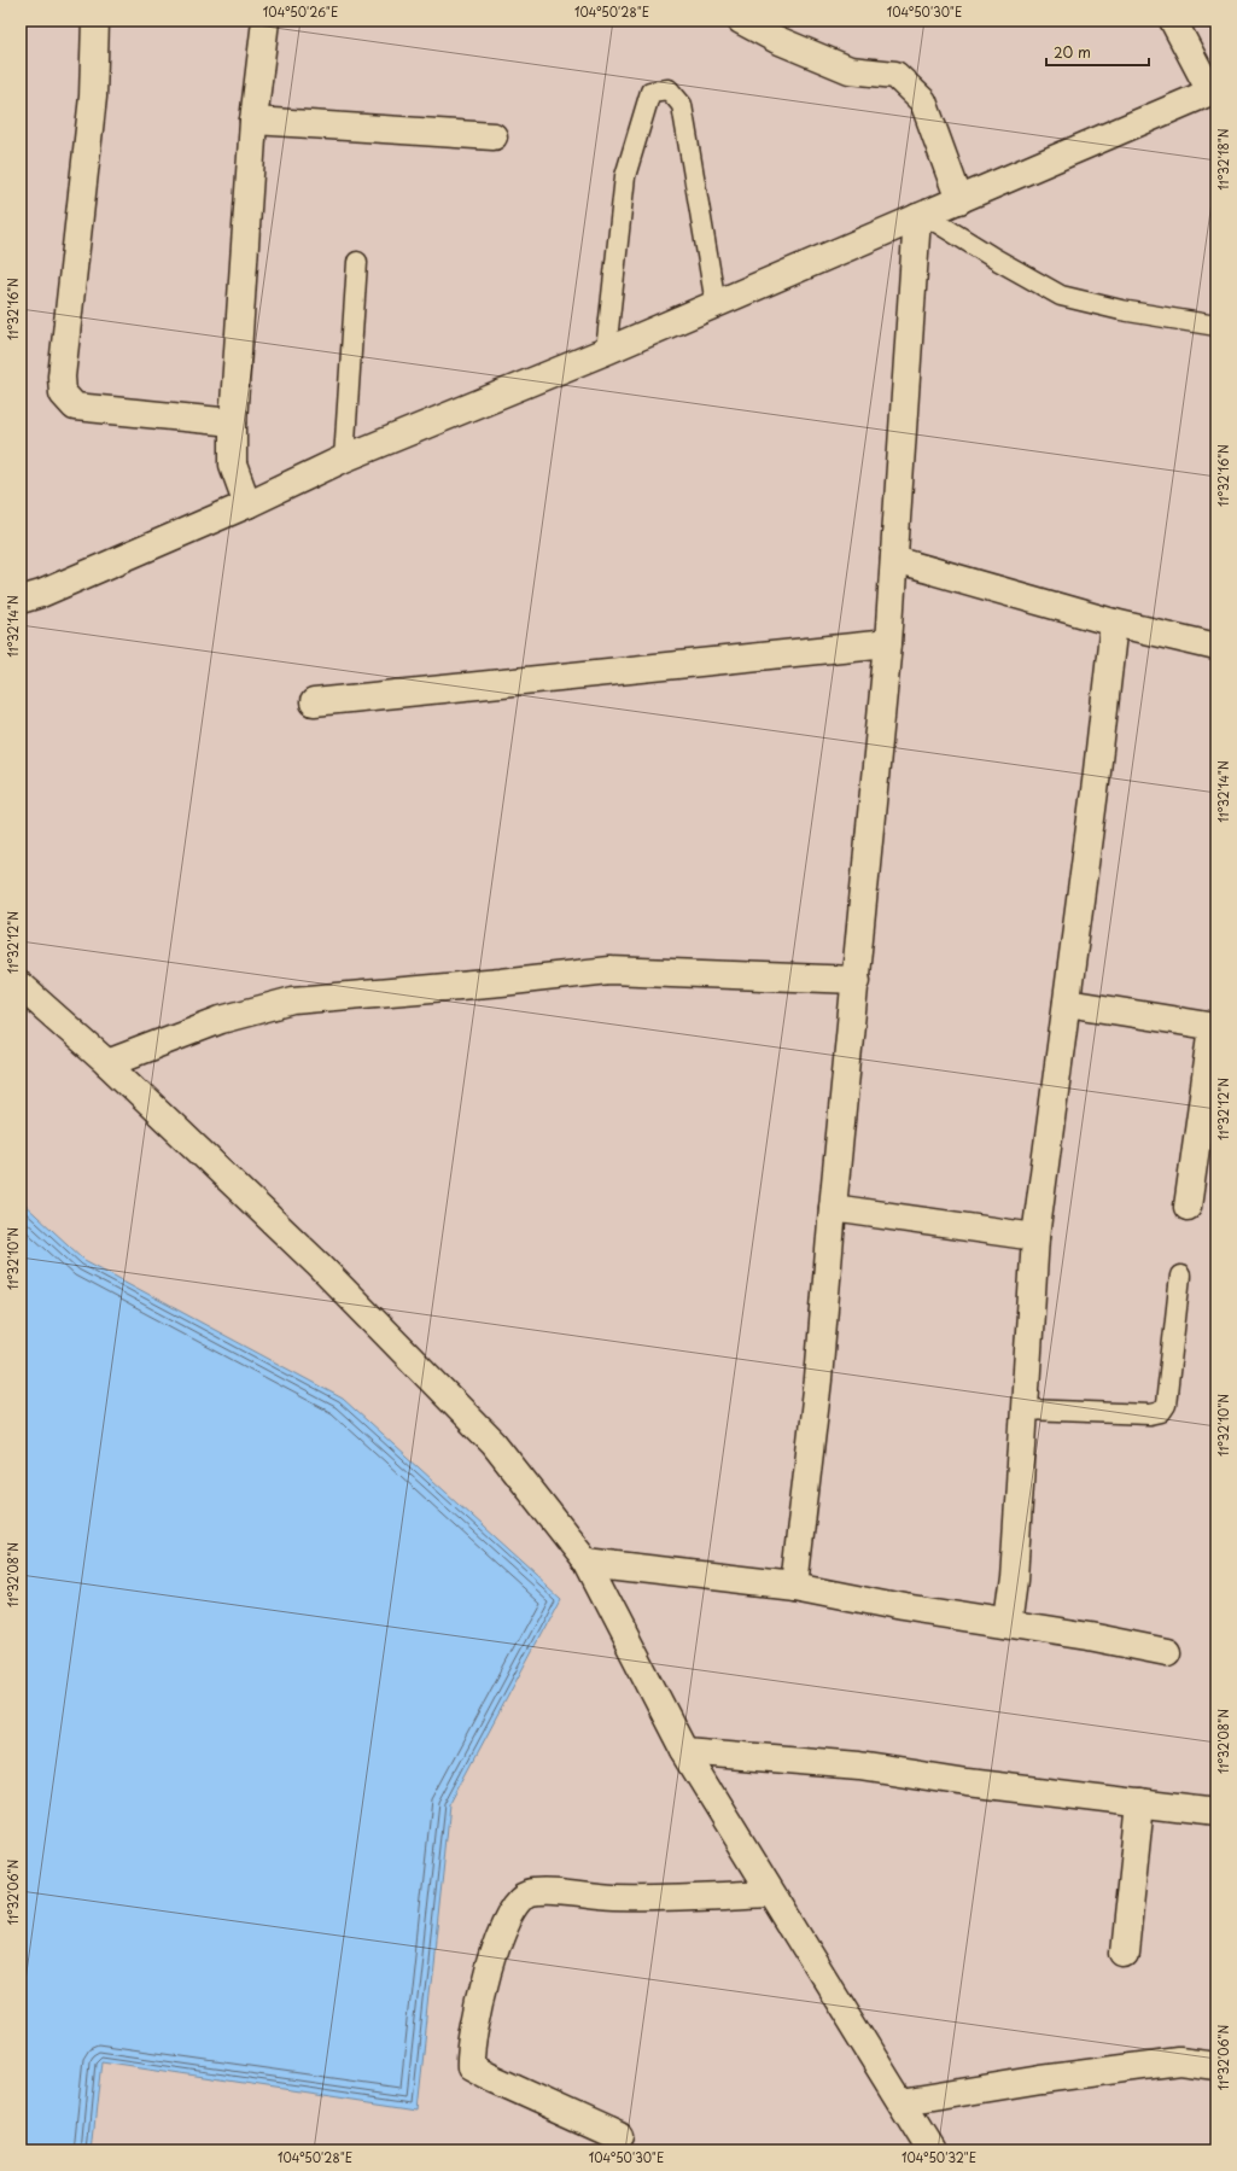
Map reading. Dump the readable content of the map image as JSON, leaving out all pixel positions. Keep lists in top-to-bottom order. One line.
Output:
{"scale_bar":"20 m","coordinates":["104°50'26\"E","104°50'28\"E","104°50'30\"E","11°32'18\"N","11°32'16\"N","11°32'14\"N","11°32'12\"N","11°32'10\"N","11°32'08\"N","11°32'06\"N","104°50'32\"E"]}
